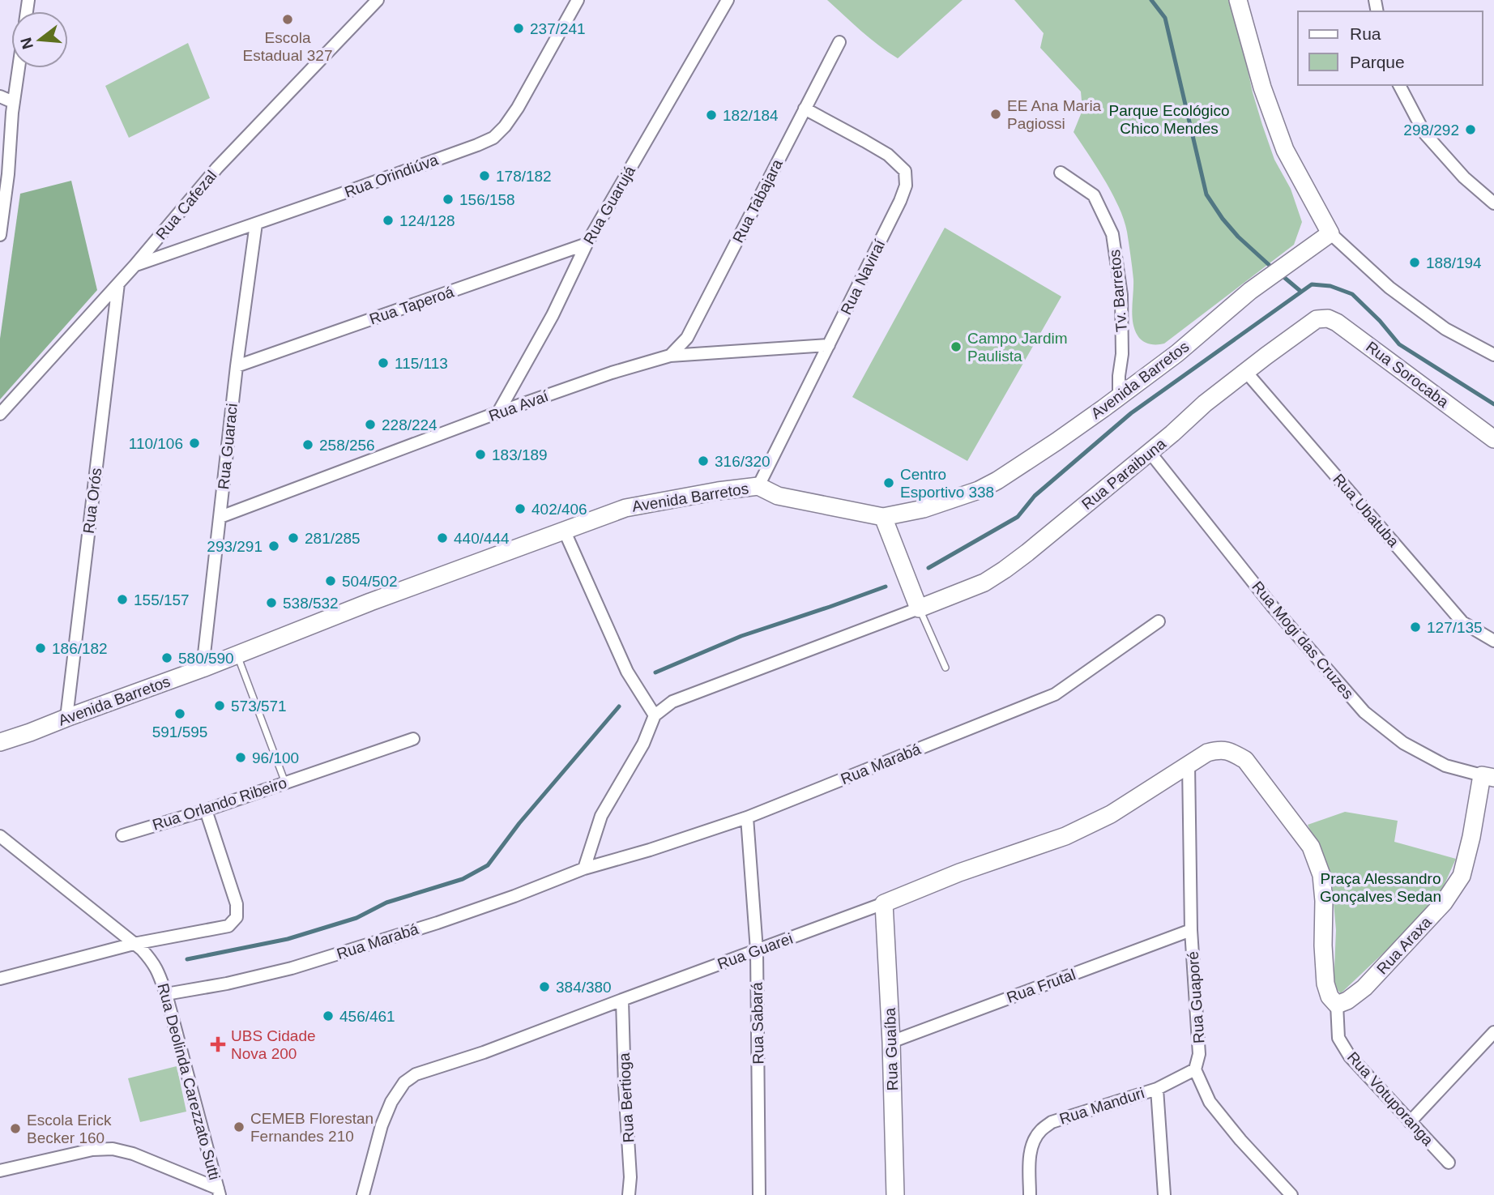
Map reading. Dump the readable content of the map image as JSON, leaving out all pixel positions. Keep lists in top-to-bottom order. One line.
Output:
{"streets":{"street":["Rua Orindiúva","Rua Tabajara","Rua Cafezal","Rua Guarujá","Rua Naviraí","Tv. Barretos","Rua Taperoá","Rua Sorocaba","Avenida Barretos","Rua Avaí","Rua Guaraci","Rua Paraibuna","Rua Orós","Rua Ubatuba","Rua Mogi das Cruzes","Rua Marabá","Rua Orlando Ribeiro","Rua Araxa","Rua Guarei","Rua Frutal","Rua Guaporé","Rua Sabará","Rua Guaíba","Rua Deolinda Carezzato Sutti","Rua Bertioga","Rua Votuporanga","Rua Manduri"]},"crossings":[["Rua Orindiúva","Rua Cafezal"],["Rua Orindiúva","Rua Guaraci"],["Rua Tabajara","Rua Naviraí"],["Rua Tabajara","Rua Avaí"],["Rua Cafezal","Rua Orós"],["Rua Guarujá","Rua Taperoá"],["Rua Guarujá","Rua Avaí"],["Rua Naviraí","Avenida Barretos"],["Rua Naviraí","Rua Avaí"],["Tv. Barretos","Avenida Barretos"],["Rua Taperoá","Rua Guaraci"],["Rua Sorocaba","Rua Paraibuna"],["Avenida Barretos","Rua Guaraci"],["Avenida Barretos","Rua Orós"],["Rua Avaí","Rua Guaraci"],["Rua Paraibuna","Rua Ubatuba"],["Rua Paraibuna","Rua Mogi das Cruzes"],["Rua Mogi das Cruzes","Rua Araxa"],["Rua Marabá","Rua Sabará"],["Rua Marabá","Rua Deolinda Carezzato Sutti"],["Rua Araxa","Rua Votuporanga"],["Rua Guarei","Rua Guaporé"],["Rua Guarei","Rua Sabará"],["Rua Guarei","Rua Guaíba"],["Rua Guarei","Rua Bertioga"],["Rua Guarei","Rua Votuporanga"],["Rua Frutal","Rua Guaporé"],["Rua Frutal","Rua Guaíba"],["Rua Guaporé","Rua Manduri"]],"parks":["Parque Ecológico Chico Mendes","Praça Alessandro Gonçalves Sedan"],"places":{"other":["Escola Estadual 327","237/241","EE Ana Maria Pagiossi","182/184","298/292","178/182","156/158","124/128","188/194","Campo Jardim Paulista","115/113","228/224","110/106","258/256","183/189","316/320","Centro Esportivo 338","402/406","281/285","440/444","293/291","504/502","155/157","538/532","127/135","186/182","580/590","573/571","591/595","96/100","384/380","456/461","CEMEB Florestan Fernandes 210","Escola Erick Becker 160"],"health":["UBS Cidade Nova 200"]},"legend":["Rua","Parque"],"north":"left"}
